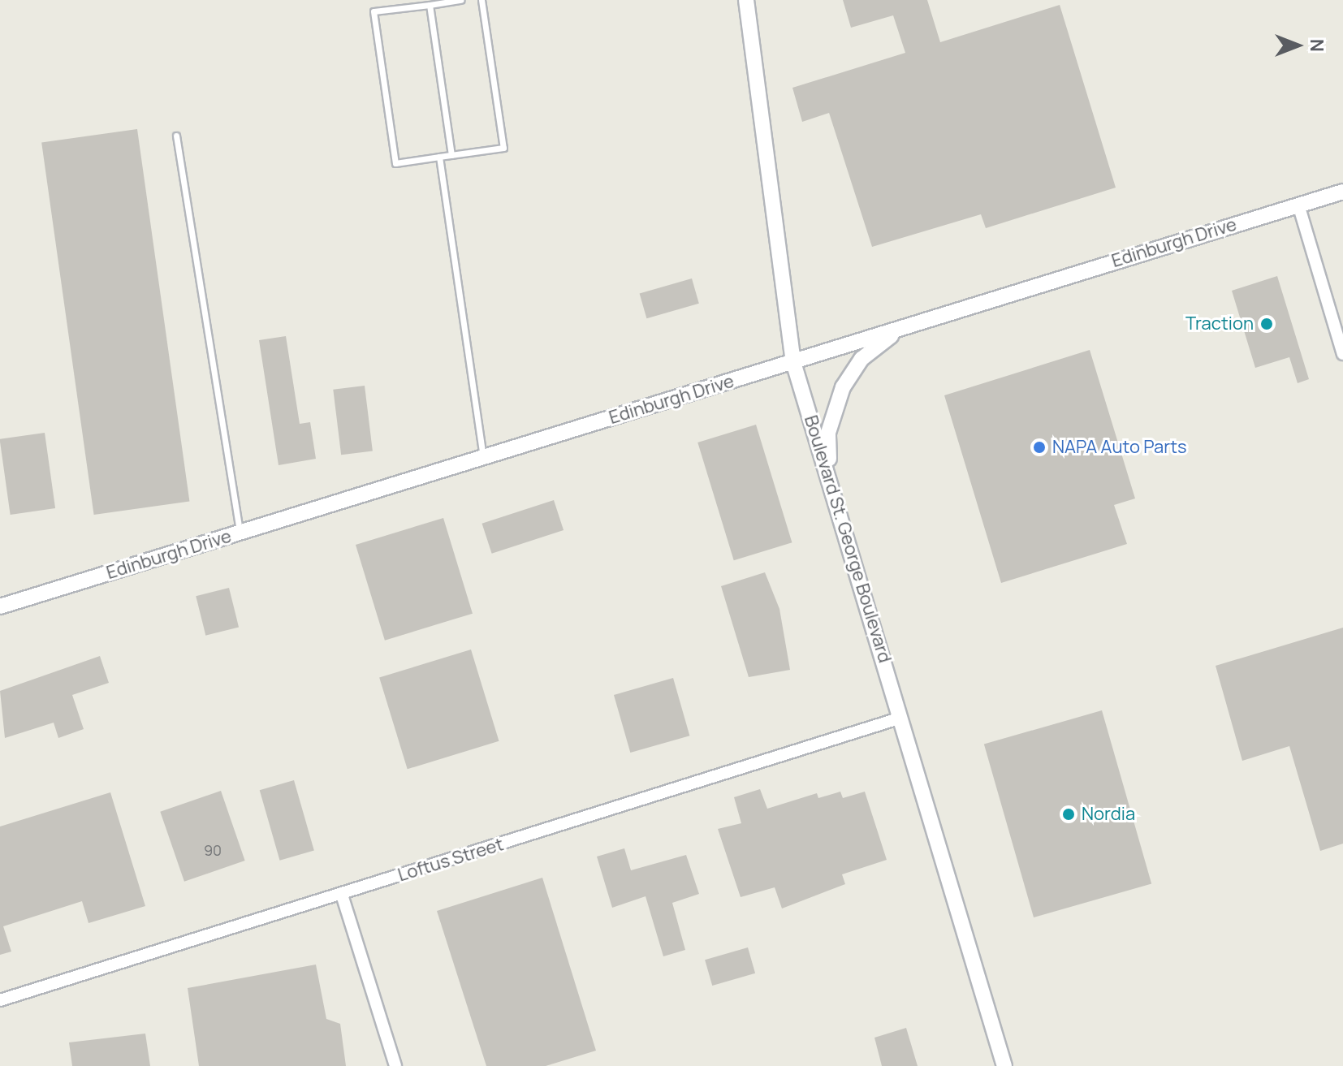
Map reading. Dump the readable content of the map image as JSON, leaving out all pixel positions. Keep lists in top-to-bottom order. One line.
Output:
{"streets":{"street":["Edinburgh Drive","Boulevard St. George Boulevard","Loftus Street"]},"crossings":[["Edinburgh Drive","Boulevard St. George Boulevard"],["Boulevard St. George Boulevard","Loftus Street"]],"places":["Traction","NAPA Auto Parts","Nordia"],"house_numbers":["90"],"north":"right"}
